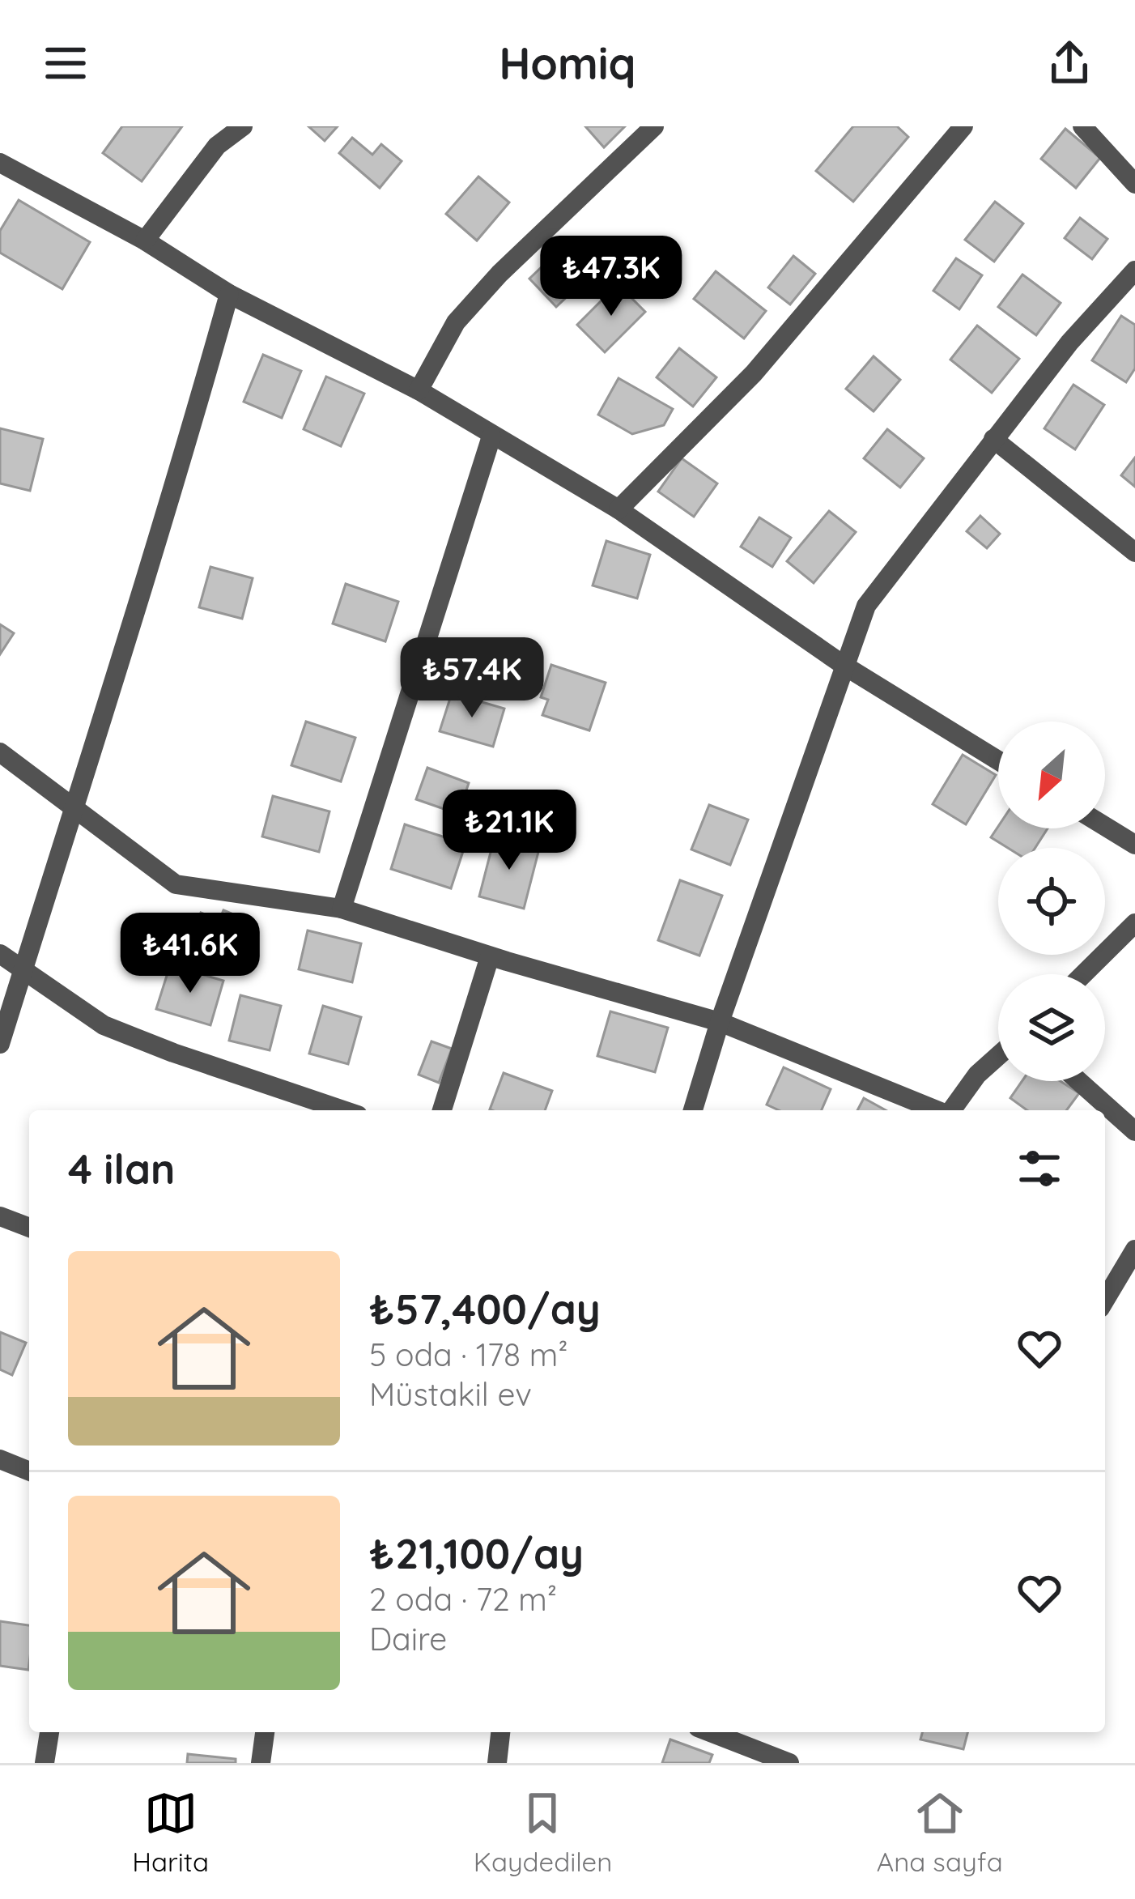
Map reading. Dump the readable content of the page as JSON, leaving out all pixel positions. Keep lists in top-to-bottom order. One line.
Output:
{"north":"bottom left","page":{"header":"Homiq","price":["₺47.3K","₺57.4K","₺21.1K","₺41.6K"],"heading":"4 ilan","list":[{"name":"₺57,400/ay","note":"5 oda · 178 m² · Müstakil ev"},{"name":"₺21,100/ay","note":"2 oda · 72 m² · Daire"}],"tabs":["Harita","Kaydedilen","Ana sayfa"]}}
